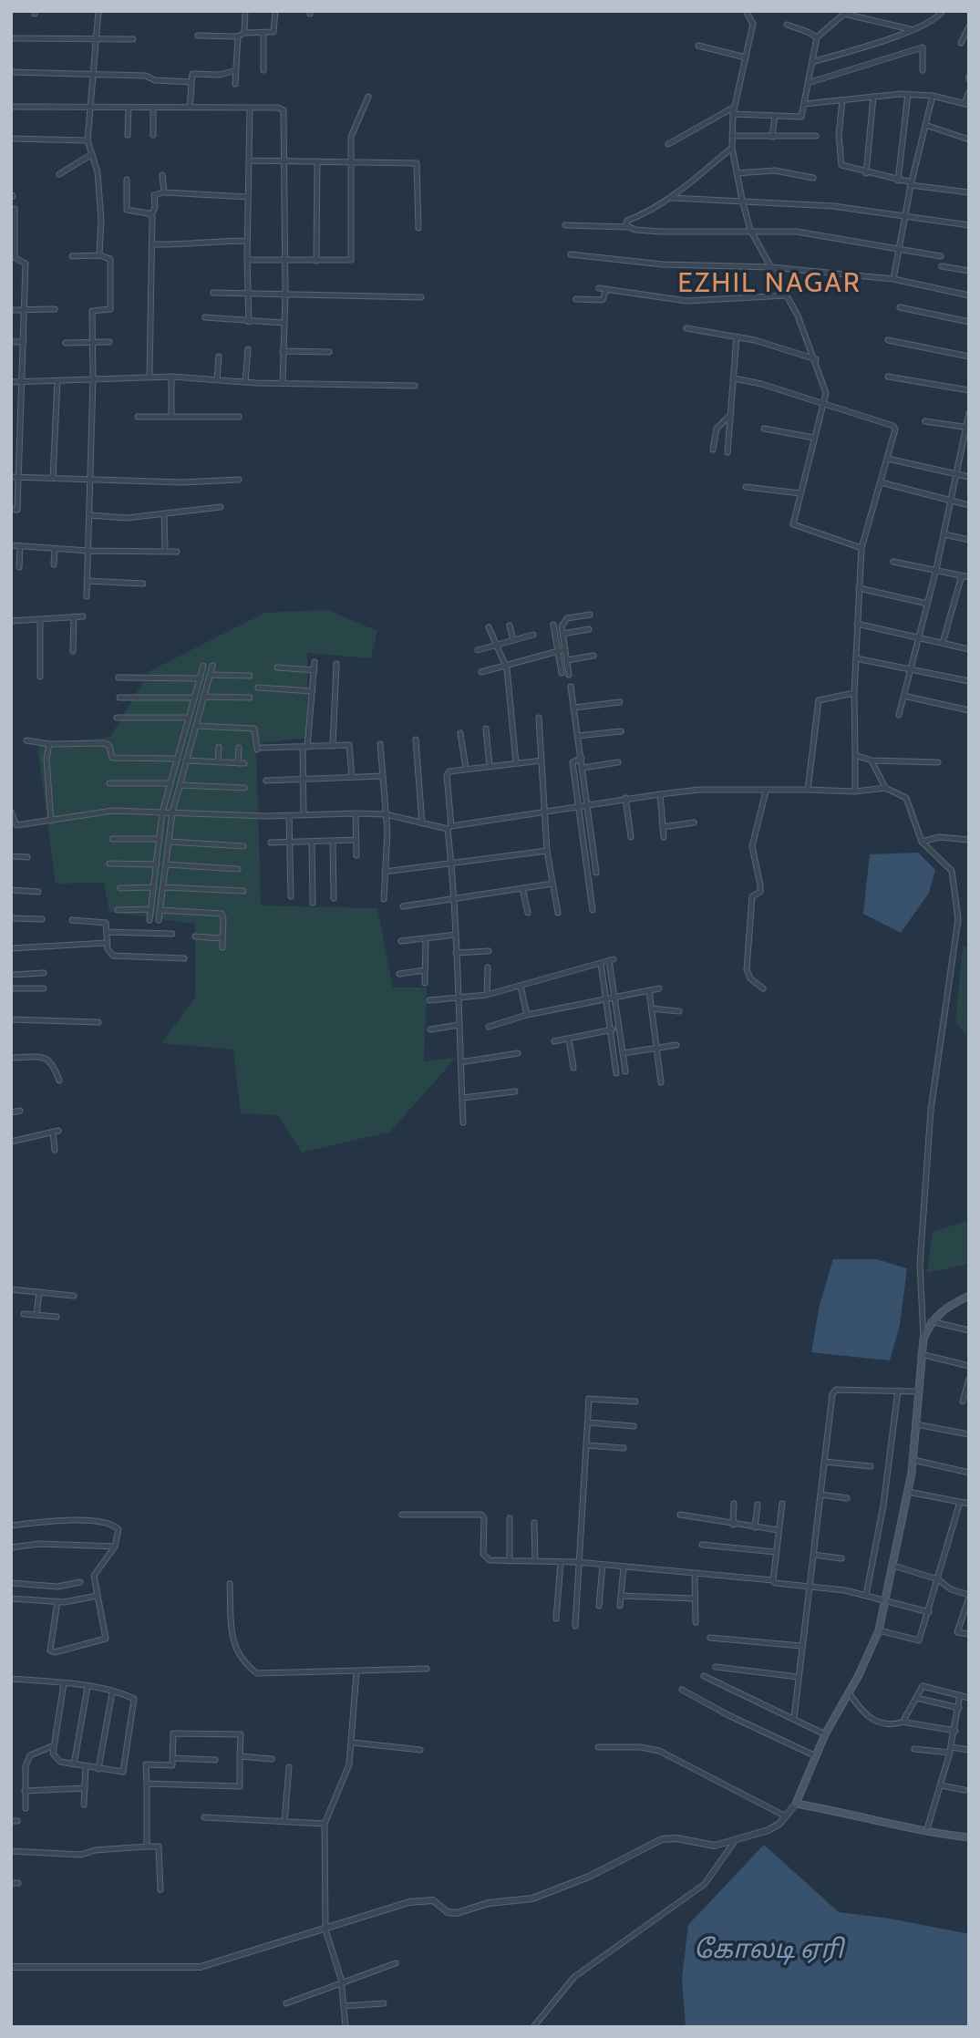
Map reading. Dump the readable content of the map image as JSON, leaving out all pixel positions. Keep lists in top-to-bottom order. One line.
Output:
{"districts":["EZHIL NAGAR"],"water":["கோலடி ஏரி"]}
